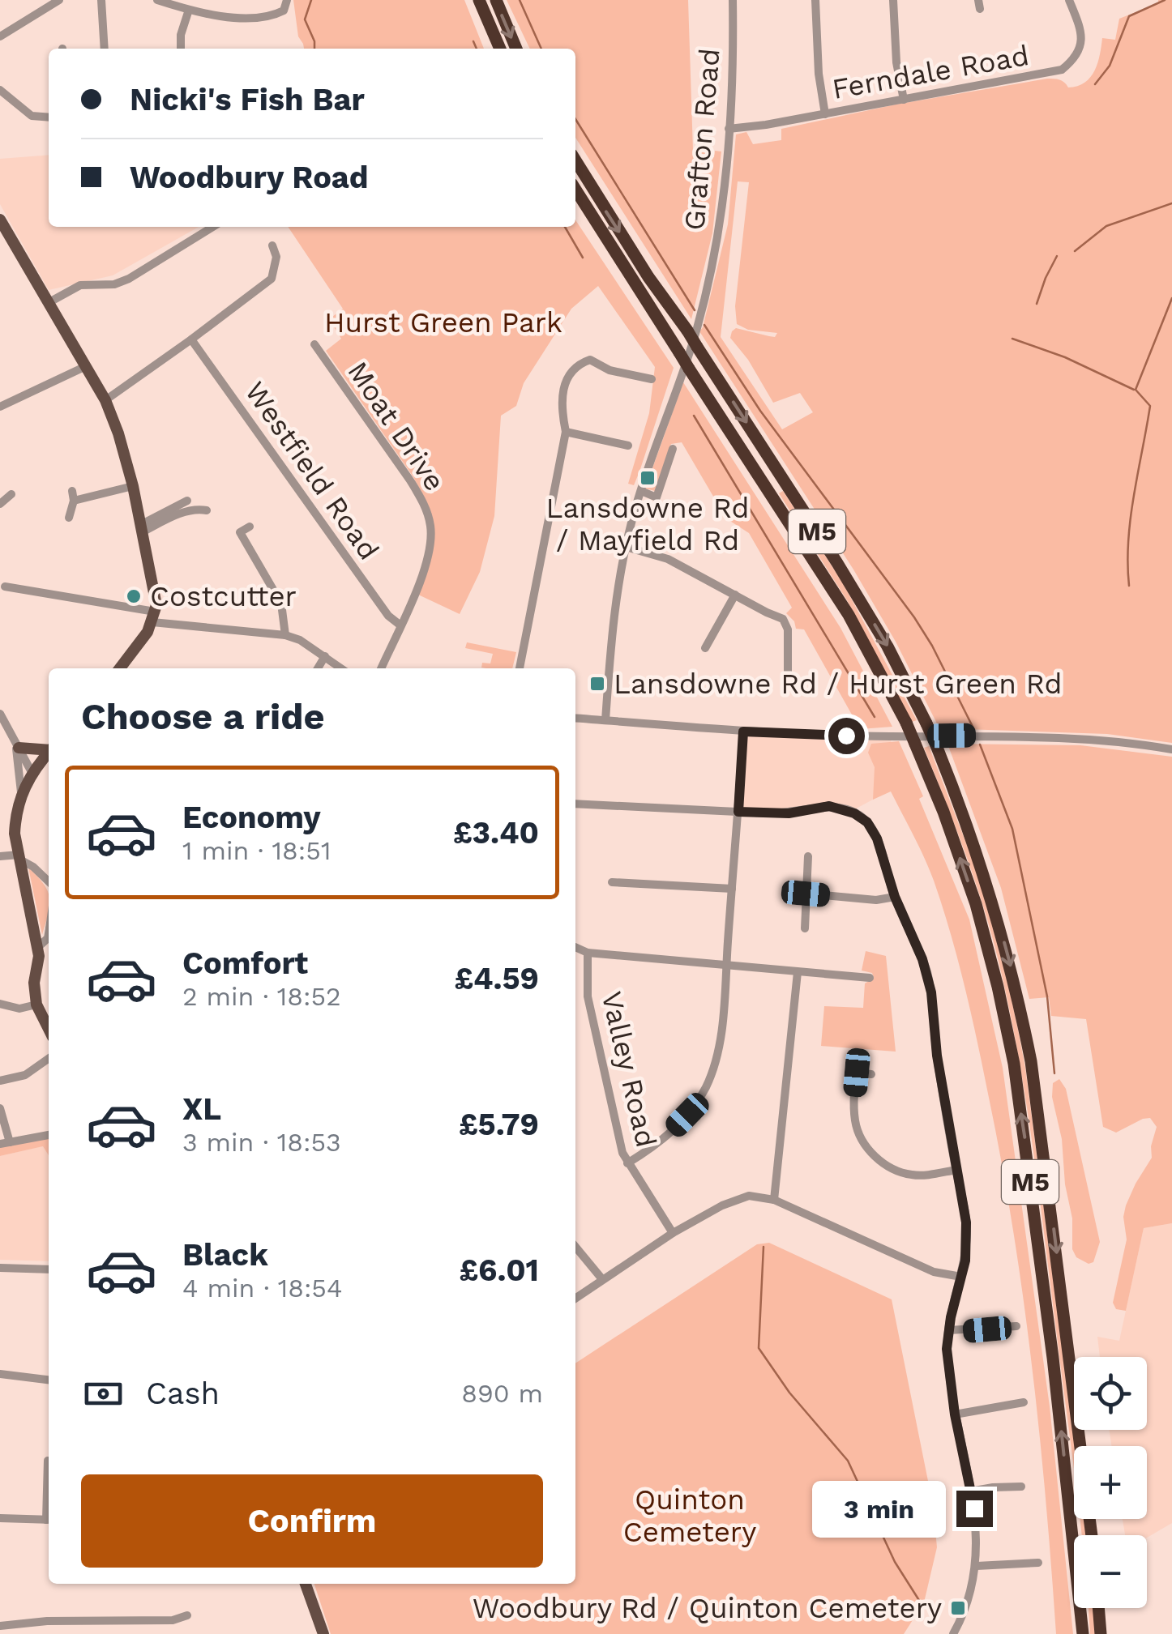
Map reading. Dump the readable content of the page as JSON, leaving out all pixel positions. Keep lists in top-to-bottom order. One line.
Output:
{"streets":{"highway":["M5"],"street":["Ferndale Road","Grafton Road","Moat Drive","Westfield Road","Valley Road"]},"crossings":[["Ferndale Road","Grafton Road"],["Grafton Road","M5"],["Moat Drive","Westfield Road"]],"parks":["Hurst Green Park","Quinton Cemetery"],"places":{"transit":["Lansdowne Rd / Mayfield Rd","Lansdowne Rd / Hurst Green Rd","Woodbury Rd / Quinton Cemetery"],"other":["Costcutter"]},"page":{"banner":["Nicki's Fish Bar","Woodbury Road"],"heading":"Choose a ride","list":[{"name":"Economy","note":"1 min · 18:51","value":"£3.40"},{"name":"Comfort","note":"2 min · 18:52","value":"£4.59"},{"name":"XL","note":"3 min · 18:53","value":"£5.79"},{"name":"Black","note":"4 min · 18:54","value":"£6.01"}],"pay":["Cash","890 m"],"map_buttons":["+","−"],"buttons":"Confirm","bubble":"3 min"}}
